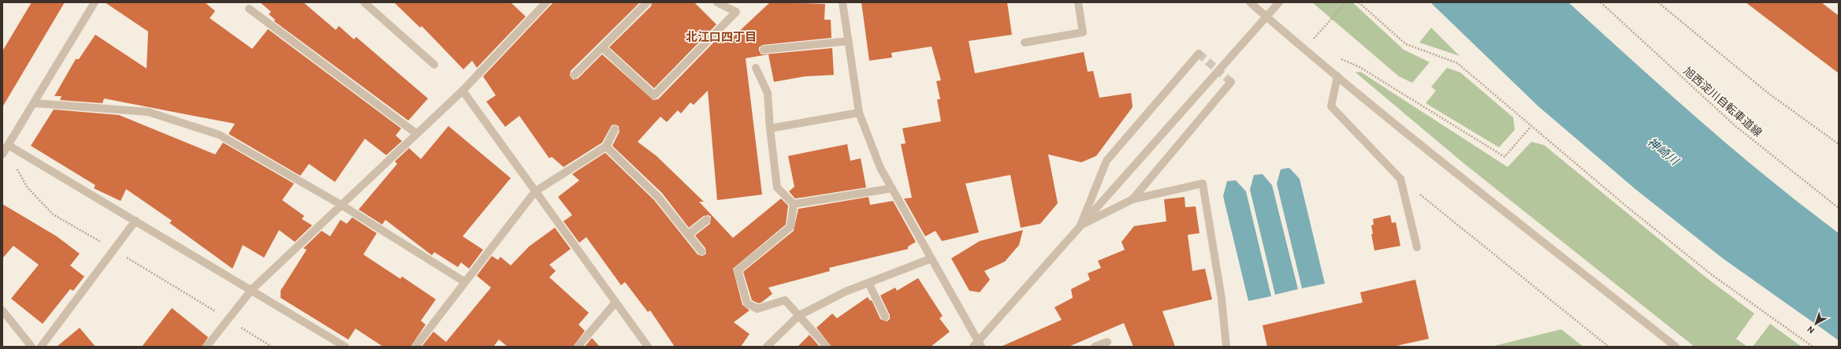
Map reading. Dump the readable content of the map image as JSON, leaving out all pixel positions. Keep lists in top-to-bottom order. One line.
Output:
{"streets":{"path":["旭西淀川自転車道線"]},"districts":["北江口四丁目"],"water":["神崎川"],"north":"bottom left"}
